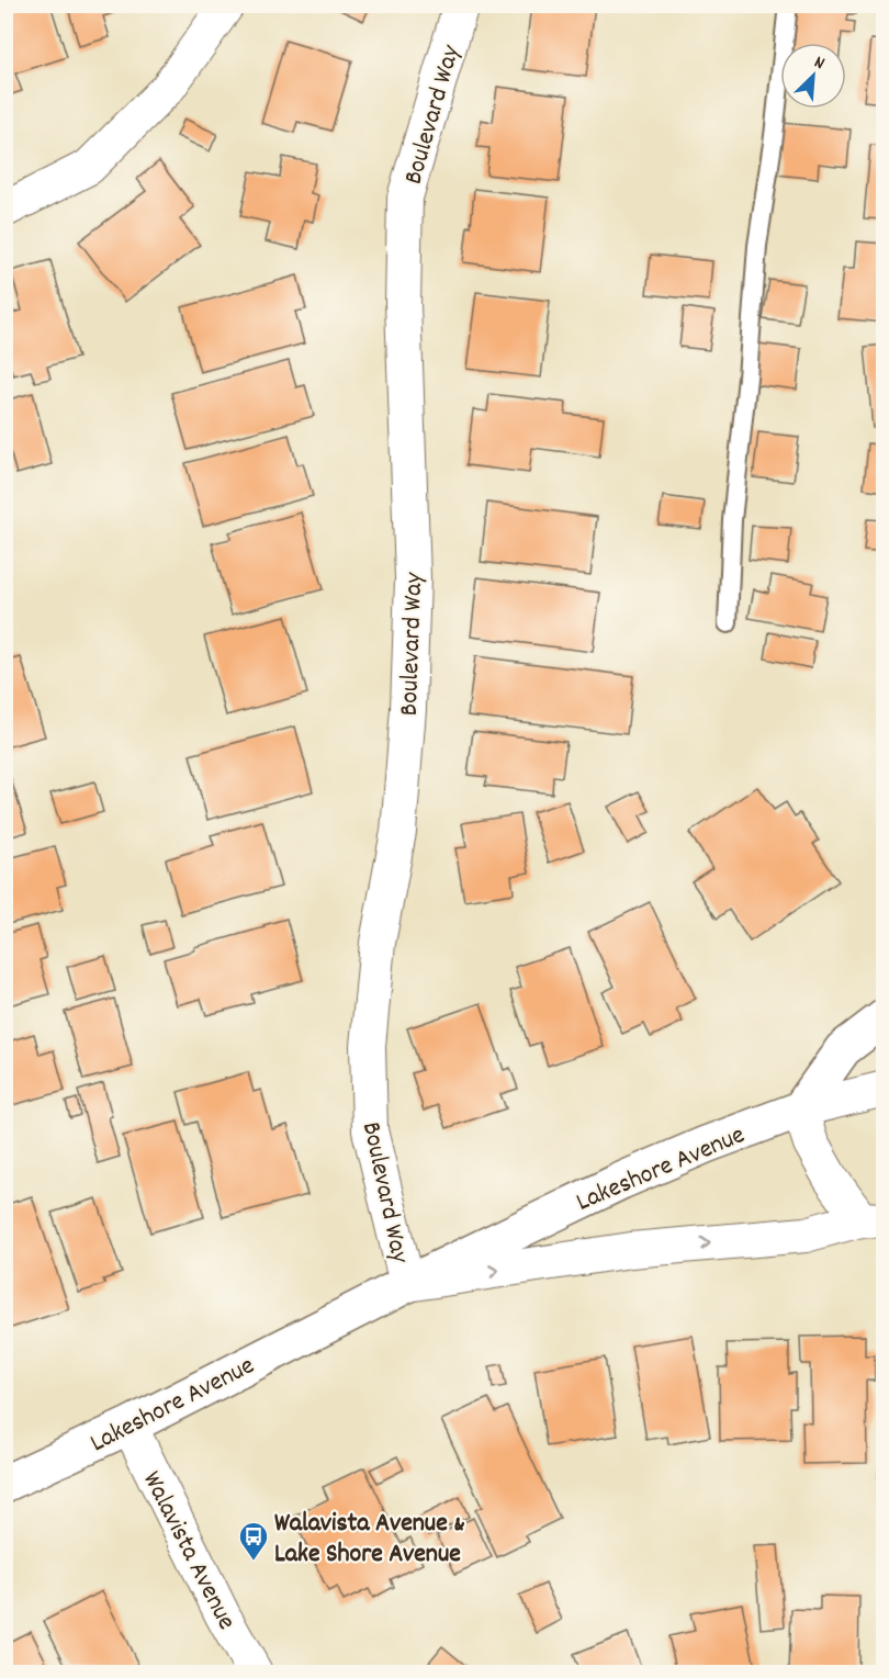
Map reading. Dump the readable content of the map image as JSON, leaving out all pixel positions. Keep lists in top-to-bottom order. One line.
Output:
{"streets":{"street":["Boulevard Way","Lakeshore Avenue","Walavista Avenue"]},"crossings":[["Boulevard Way","Lakeshore Avenue"],["Lakeshore Avenue","Walavista Avenue"]],"places":{"bus stop":["Walavista Avenue & Lake Shore Avenue"]},"north":"top right"}
